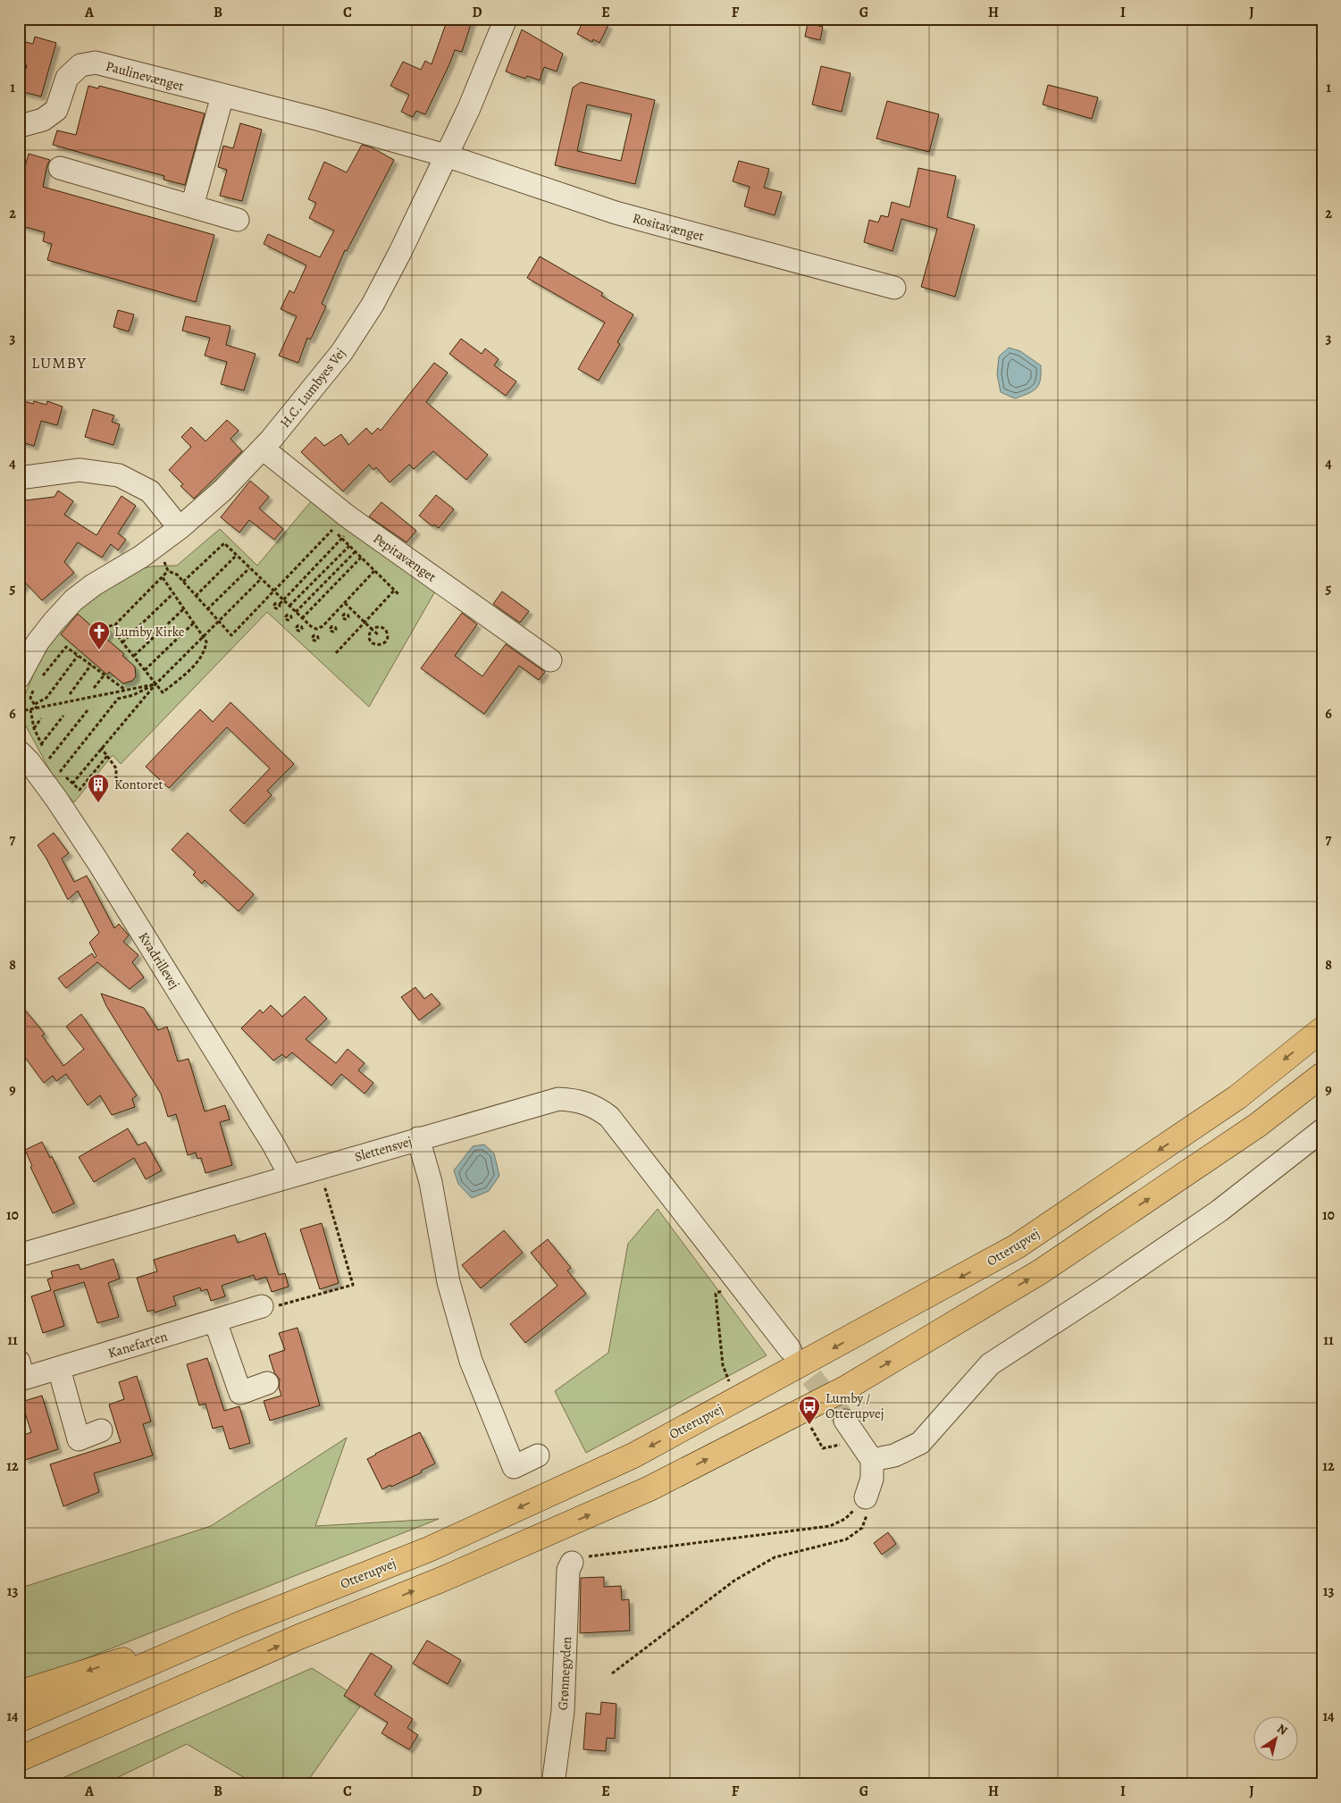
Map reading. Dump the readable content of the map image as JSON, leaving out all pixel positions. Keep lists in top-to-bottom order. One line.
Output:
{"streets":{"main road":["Otterupvej"],"street":["Paulinevænget","Rositavænget","H.C. Lumbyes Vej","Pepitavænget","Kvadrillevej","Slettensvej","Kanefarten","Grønnegyden"]},"crossings":[["Paulinevænget","Rositavænget"],["Paulinevænget","H.C. Lumbyes Vej"],["Rositavænget","H.C. Lumbyes Vej"],["H.C. Lumbyes Vej","Pepitavænget"],["Kvadrillevej","Slettensvej"]],"districts":["LUMBY"],"places":{"church":["Lumby Kirke"],"building":["Kontoret"],"bus stop":["Lumby / Otterupvej"]},"north":"top right","grid":{"columns":["A","B","C","D","E","F","G","H","I","J"],"rows":["1","2","3","4","5","6","7","8","9","10","11","12","13","14"]}}
